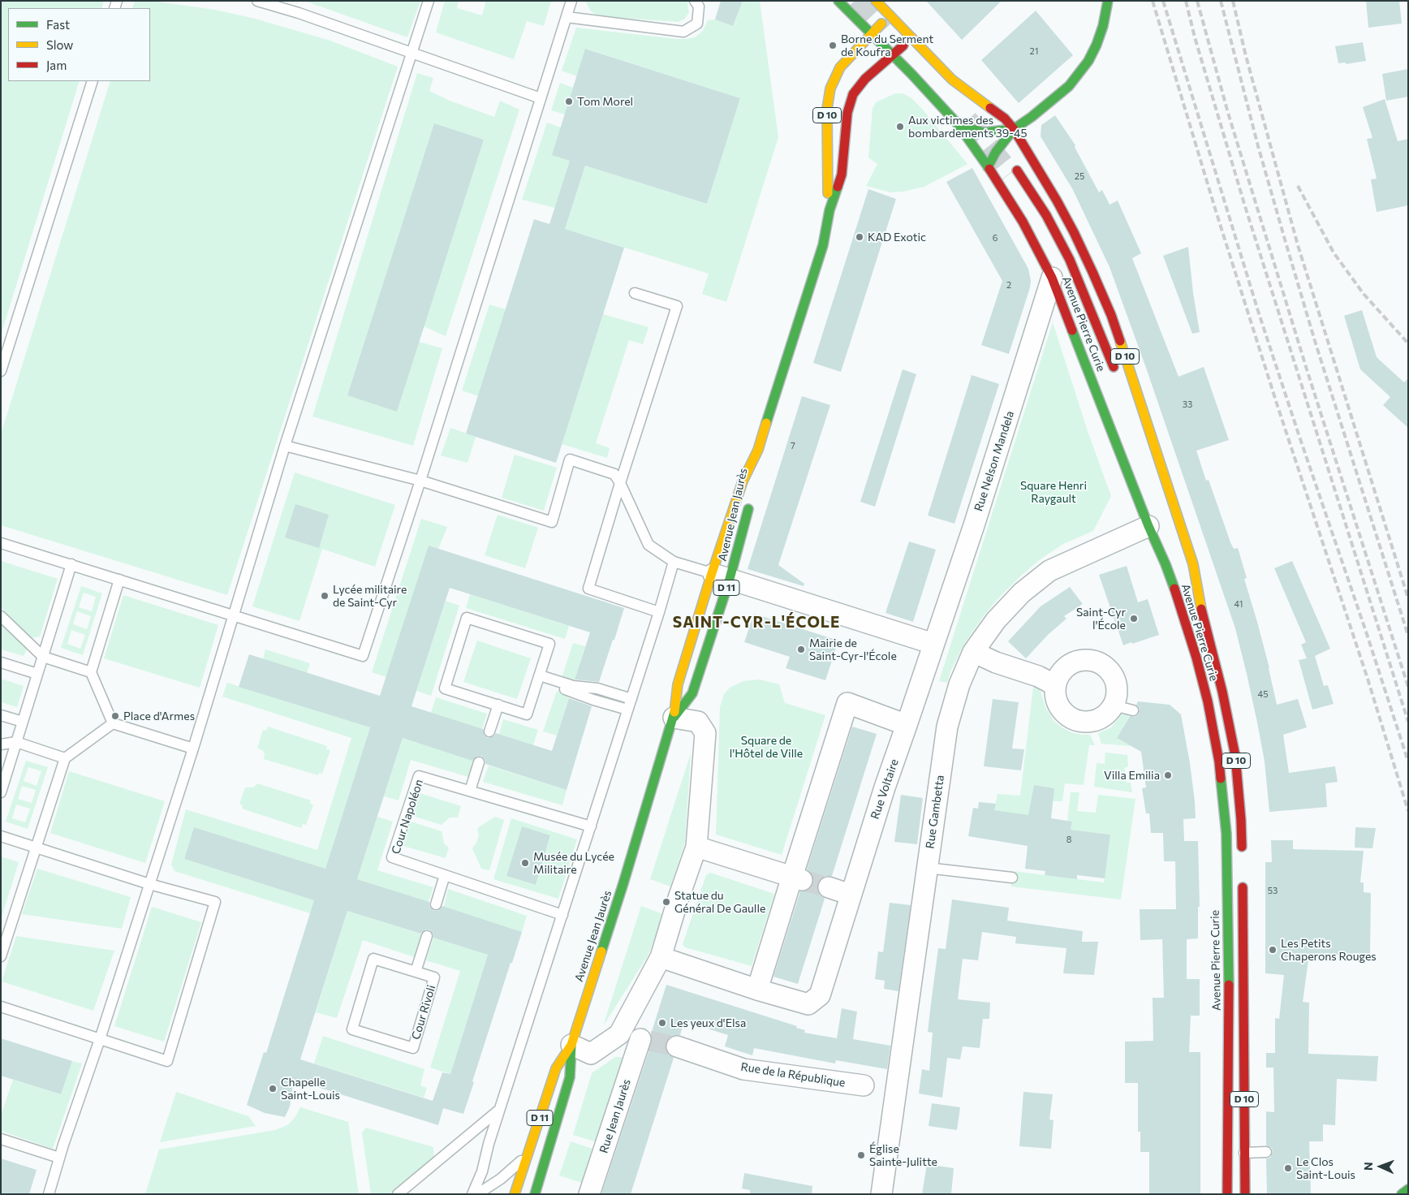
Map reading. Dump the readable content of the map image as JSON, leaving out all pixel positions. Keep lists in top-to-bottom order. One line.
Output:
{"streets":{"main road":["D 10","Avenue Pierre Curie","Avenue Jean Jaurès","D 11"],"street":["Rue Nelson Mandela","Rue Voltaire","Rue Gambetta","Rue de la République","Rue Jean Jaurès"],"lane":["Cour Napoléon","Cour Rivoli"]},"crossings":[["D 10","Avenue Pierre Curie"],["D 10","Rue Nelson Mandela"],["D 10","Avenue Jean Jaurès"],["Avenue Pierre Curie","Rue Nelson Mandela"],["Avenue Pierre Curie","Rue Gambetta"],["Rue Nelson Mandela","Rue Voltaire"]],"districts":["SAINT-CYR-L'ÉCOLE"],"parks":["Square Henri Raygault","Square de l'Hôtel de Ville"],"places":["Borne du Serment de Koufra","Tom Morel","Aux victimes des bombardements 39-45","KAD Exotic","Lycée militaire de Saint-Cyr","Saint-Cyr l'École","Mairie de Saint-Cyr-l'École","Place d'Armes","Villa Emilia","Musée du Lycée Militaire","Statue du Général De Gaulle","Les Petits Chaperons Rouges","Les yeux d'Elsa","Chapelle Saint-Louis","Église Sainte-Julitte","Le Clos Saint-Louis"],"house_numbers":["21","25","6","2","33","7","41","45","8","53"],"legend":["Fast","Slow","Jam"],"north":"left"}
